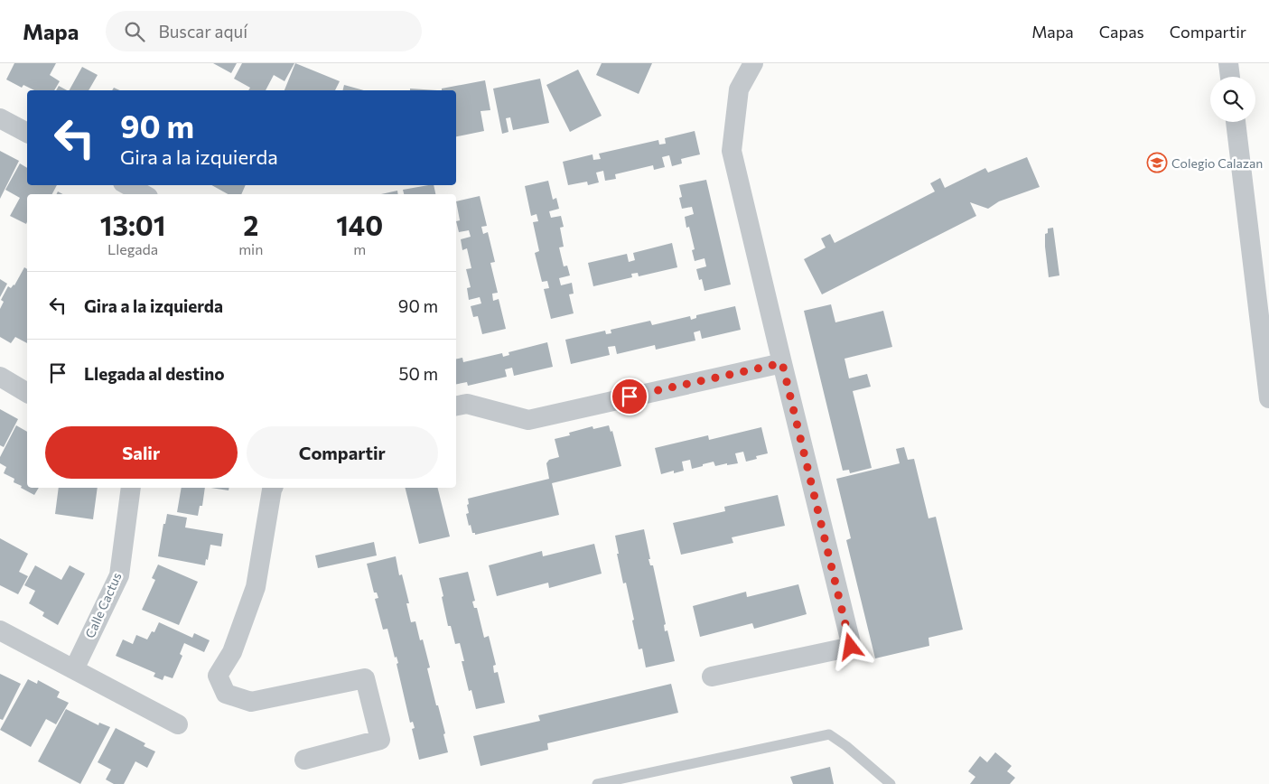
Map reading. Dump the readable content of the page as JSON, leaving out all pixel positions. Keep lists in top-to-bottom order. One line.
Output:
{"streets":{"street":["Calle Cactus"]},"places":{"school or university":["Colegio Calazan"]},"page":{"header":"Mapa","search":"Buscar aquí","nav":["Mapa","Capas","Compartir"],"turn":["90 m","Gira a la izquierda"],"eta":["13:01","Llegada","2","min","140","m"],"list":[{"name":"Gira a la izquierda","value":"90 m"},{"name":"Llegada al destino","value":"50 m"}],"buttons":["Salir","Compartir"]}}
